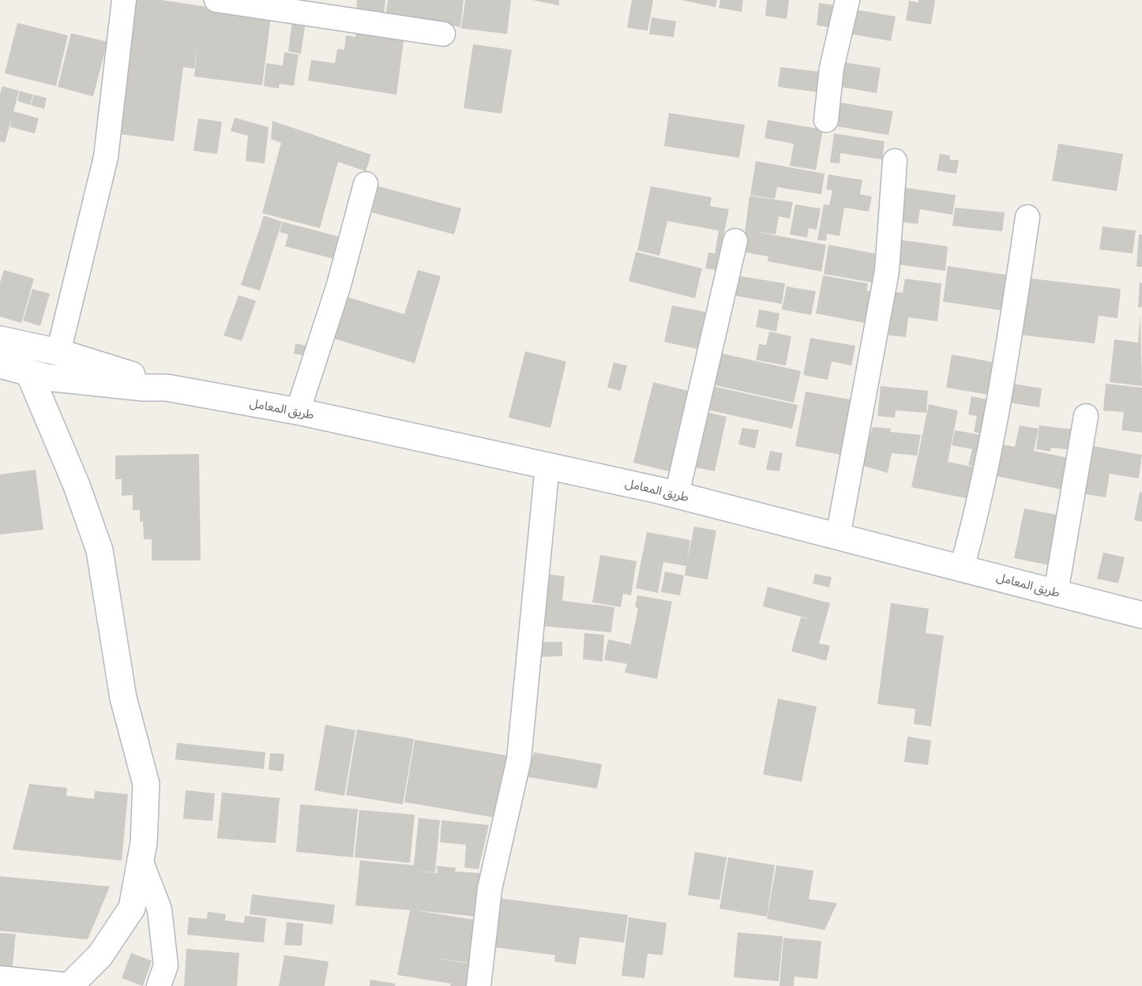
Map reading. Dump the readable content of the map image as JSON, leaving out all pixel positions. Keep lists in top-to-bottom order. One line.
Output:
{"streets":{"main road":["طريق المعامل"]}}
